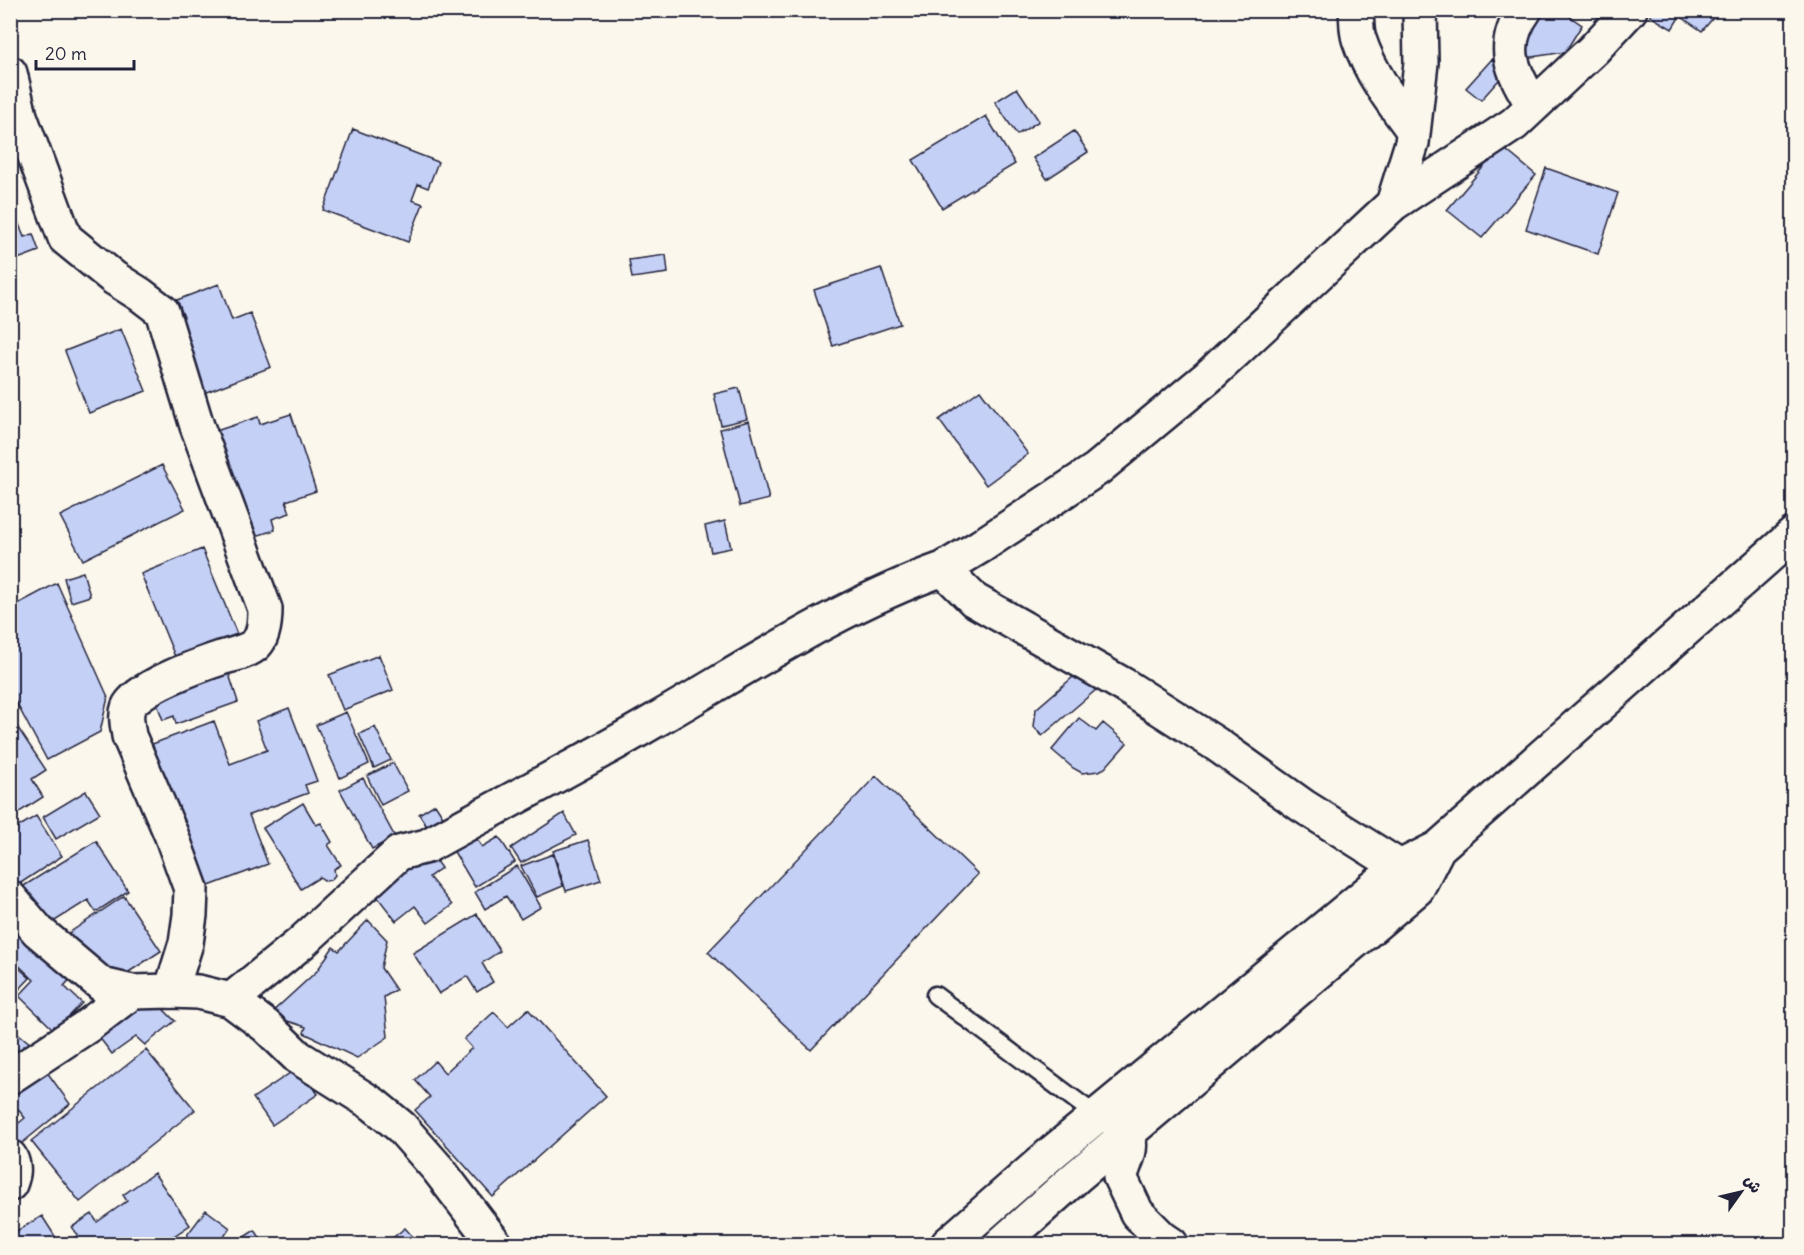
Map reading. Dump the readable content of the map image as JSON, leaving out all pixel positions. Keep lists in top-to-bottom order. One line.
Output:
{"scale_bar":"20 m","north":"top right"}
